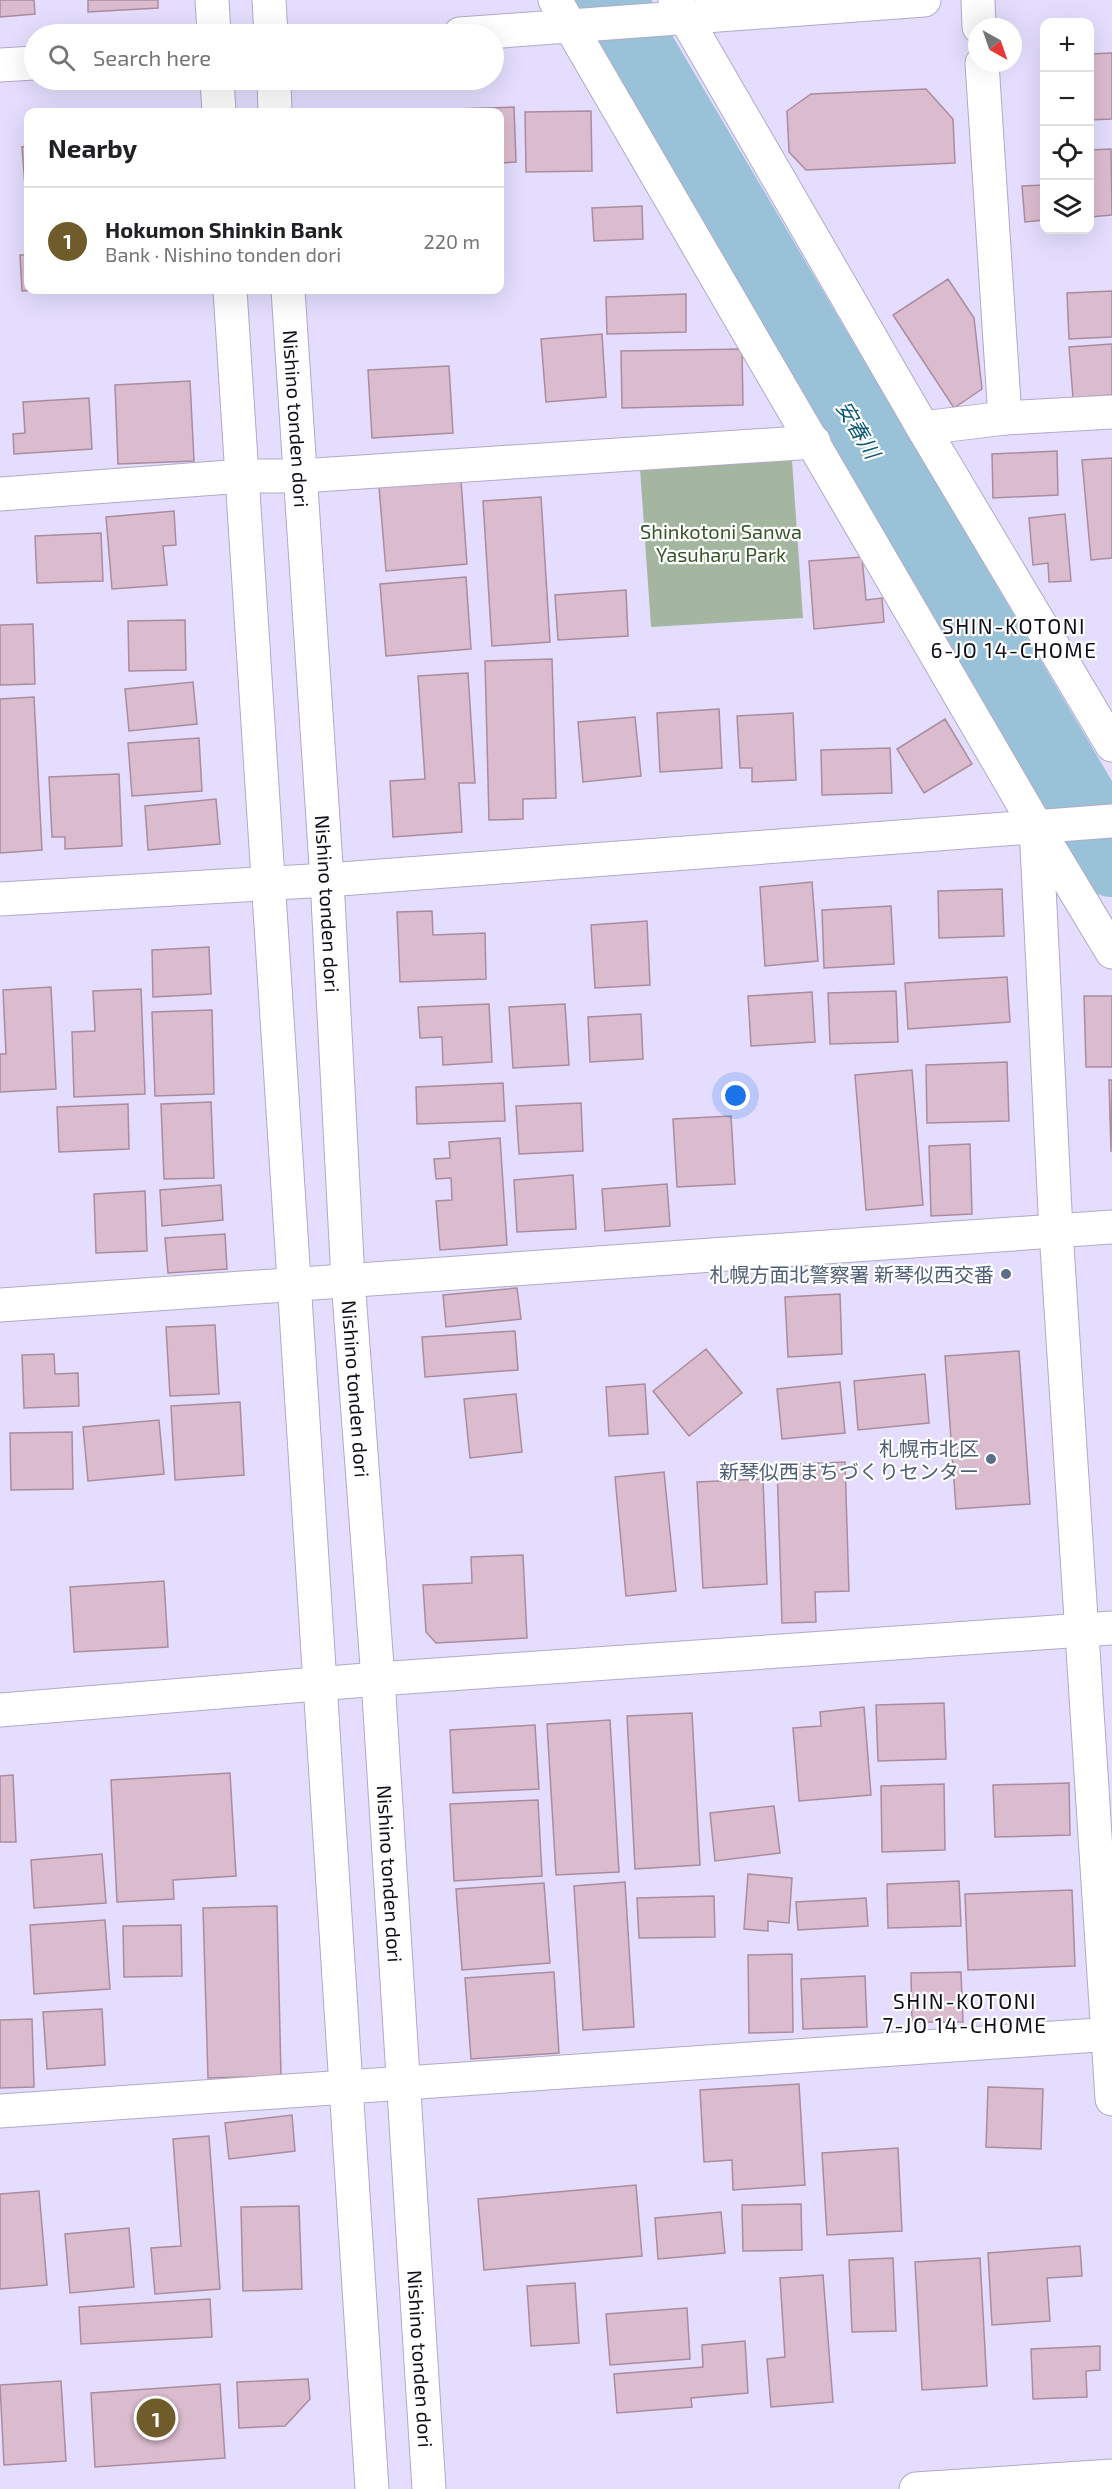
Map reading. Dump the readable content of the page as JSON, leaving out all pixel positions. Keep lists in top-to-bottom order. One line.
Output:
{"streets":{"street":["Nishino tonden dori"]},"districts":["SHIN-KOTONI 6-JO 14-CHOME","SHIN-KOTONI 7-JO 14-CHOME"],"water":["安春川"],"parks":["Shinkotoni Sanwa Yasuharu Park"],"places":["札幌方面北警察署 新琴似西交番","札幌市北区 新琴似西まちづくりセンター"],"north":"bottom right","page":{"map_buttons":["+","−"],"search":"Search here","heading":"Nearby","list":[{"mark":"1","name":"Hokumon Shinkin Bank","note":"Bank · Nishino tonden dori","value":"220 m"}],"pins":"1"}}
